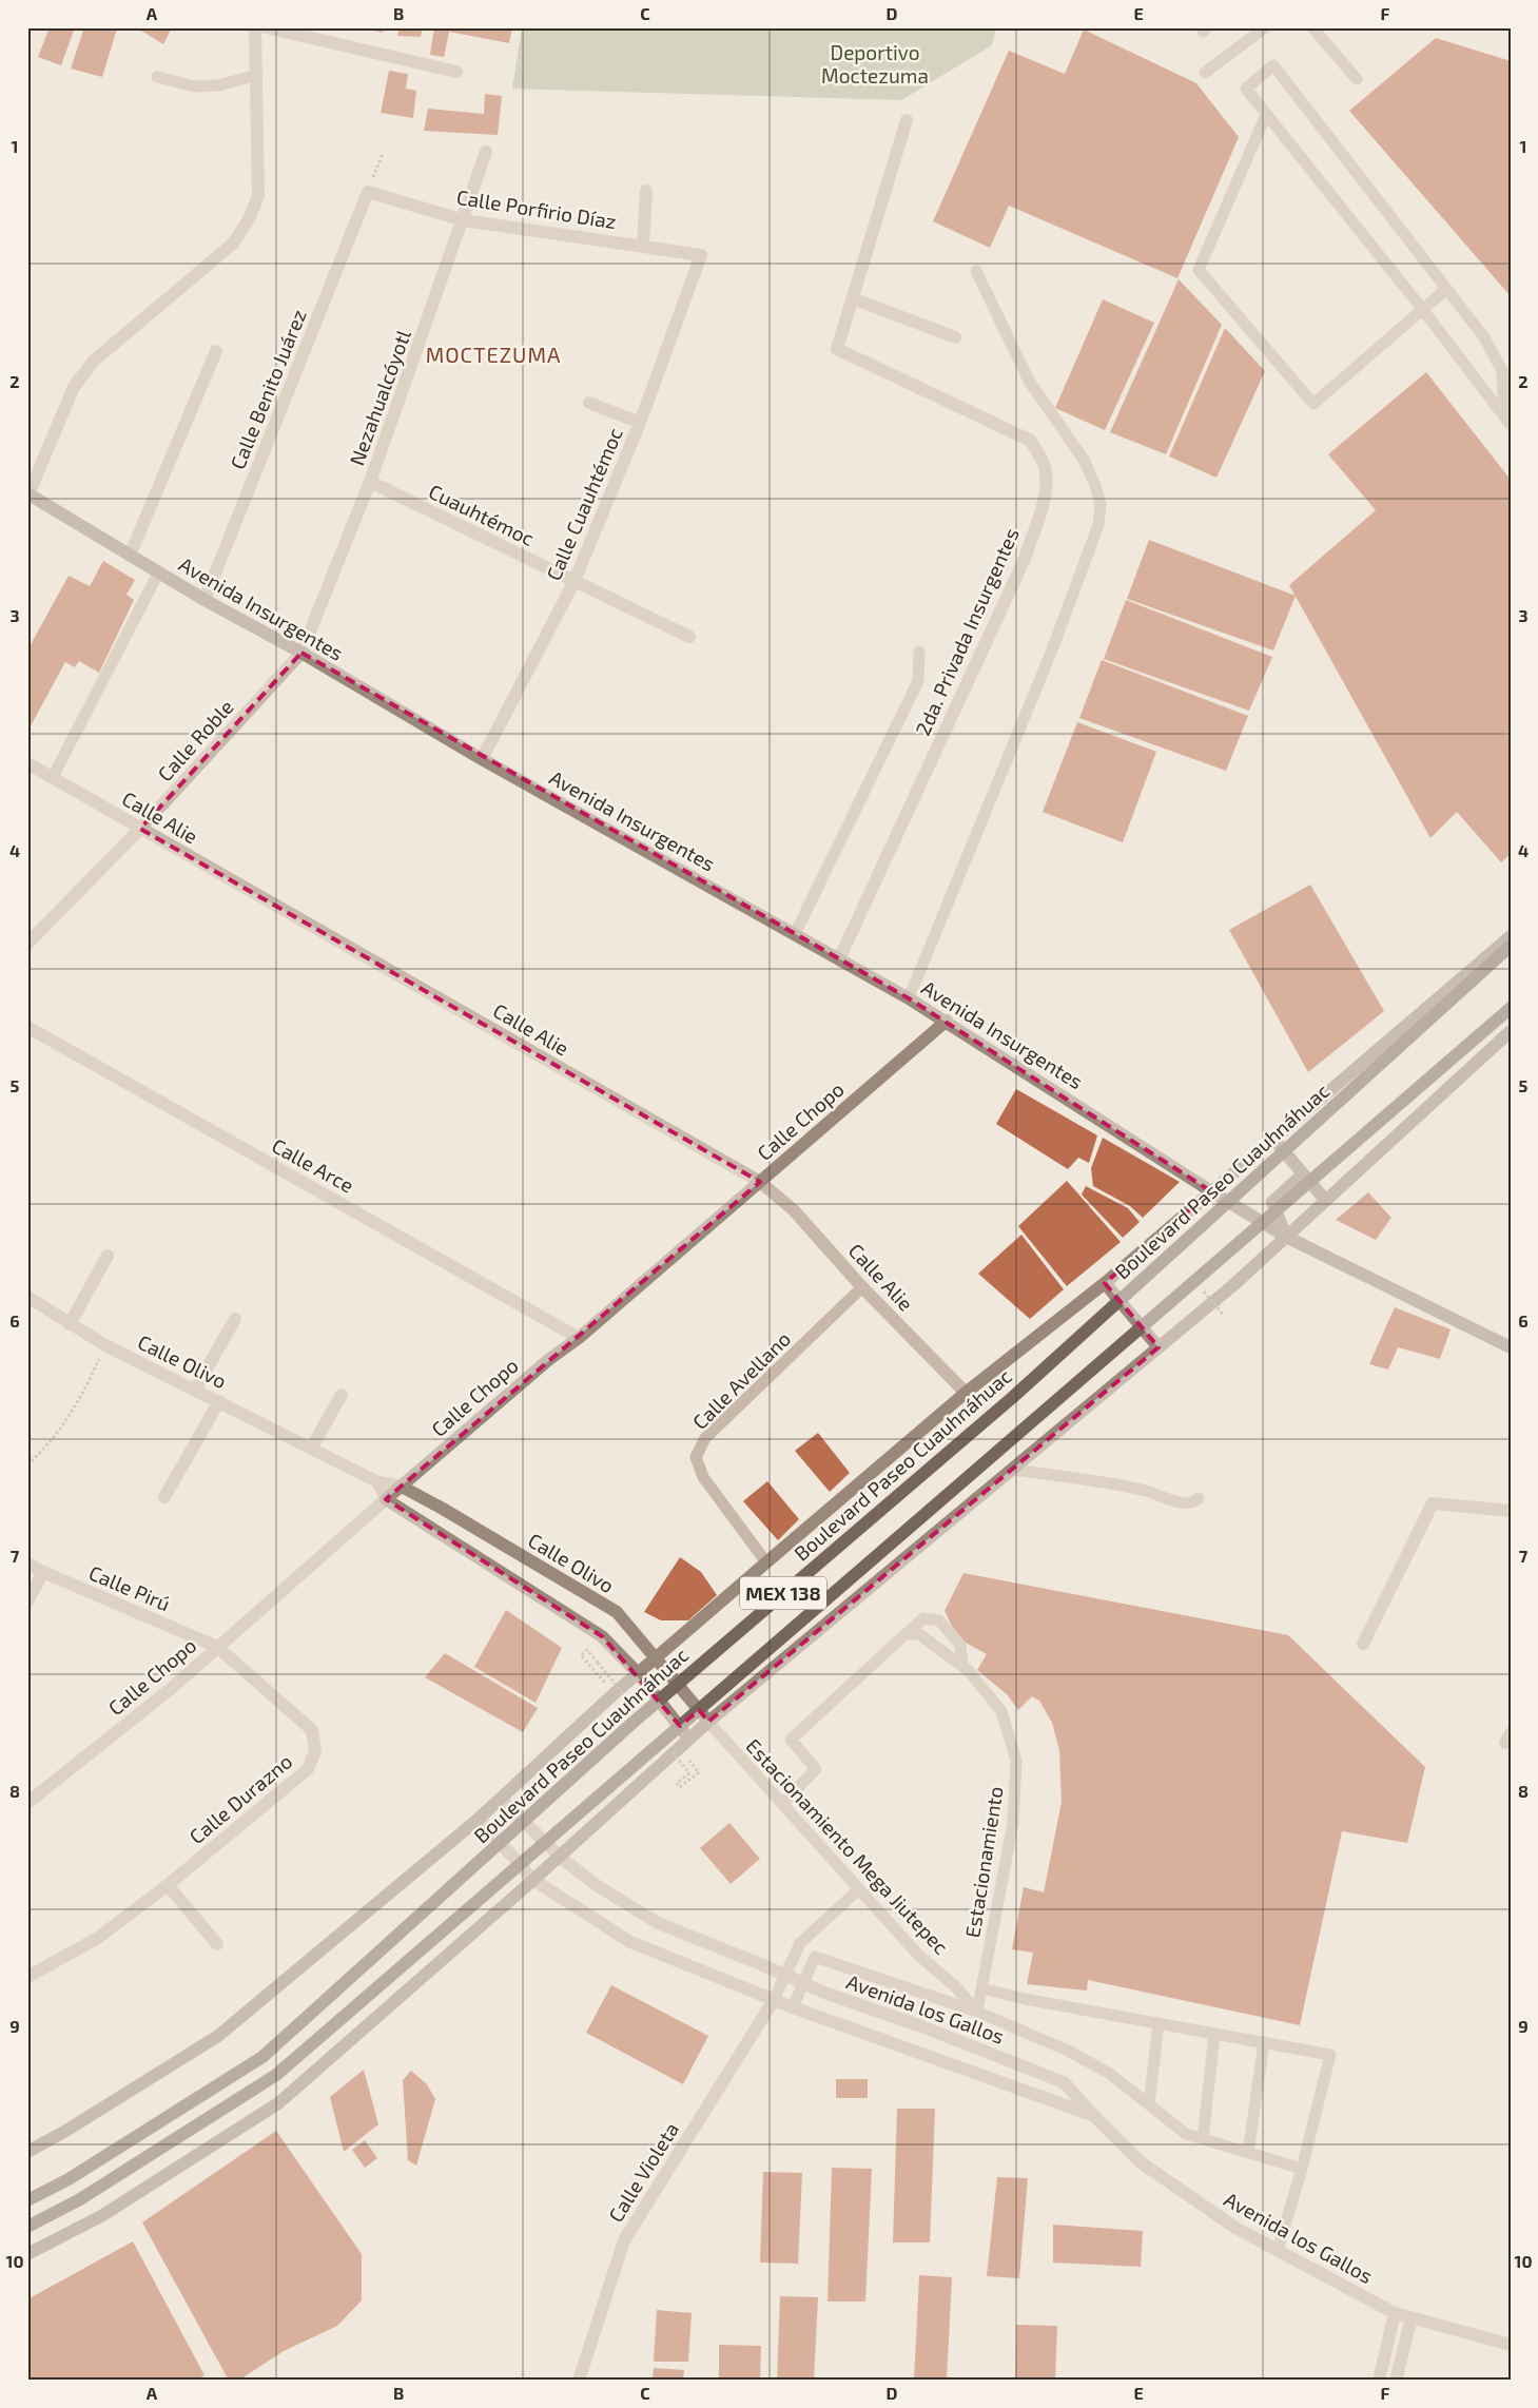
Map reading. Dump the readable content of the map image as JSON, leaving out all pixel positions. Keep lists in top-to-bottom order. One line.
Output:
{"streets":{"main road":["Boulevard Paseo Cuauhnáhuac","MEX 138"],"street":["Calle Porfirio Díaz","Calle Benito Juárez","Nezahualcóyotl","Calle Cuauhtémoc","Cuauhtémoc","Avenida Insurgentes","2da. Privada Insurgentes","Calle Roble","Calle Alie","Calle Chopo","Calle Arce","Calle Olivo","Calle Pirú","Calle Durazno","Avenida los Gallos","Calle Violeta"],"lane":["Calle Avellano","Estacionamiento Mega Jiutepec","Estacionamiento"]},"crossings":[["Calle Porfirio Díaz","Calle Benito Juárez"],["Calle Porfirio Díaz","Nezahualcóyotl"],["Calle Porfirio Díaz","Calle Cuauhtémoc"],["Calle Benito Juárez","Avenida Insurgentes"],["Nezahualcóyotl","Cuauhtémoc"],["Nezahualcóyotl","Avenida Insurgentes"],["Nezahualcóyotl","Calle Roble"],["Calle Cuauhtémoc","Cuauhtémoc"],["Calle Cuauhtémoc","Avenida Insurgentes"],["Avenida Insurgentes","2da. Privada Insurgentes"],["Avenida Insurgentes","Calle Roble"],["Avenida Insurgentes","Calle Chopo"],["Avenida Insurgentes","Boulevard Paseo Cuauhnáhuac"],["Avenida Insurgentes","MEX 138"],["Calle Roble","Calle Alie"],["Calle Alie","Calle Chopo"],["Calle Alie","Boulevard Paseo Cuauhnáhuac"],["Calle Alie","Calle Avellano"],["Calle Chopo","Calle Arce"],["Calle Chopo","Calle Olivo"],["Calle Chopo","Calle Pirú"],["Calle Chopo","Calle Durazno"],["Boulevard Paseo Cuauhnáhuac","Calle Olivo"],["Boulevard Paseo Cuauhnáhuac","Calle Avellano"],["Calle Olivo","MEX 138"],["Calle Olivo","Estacionamiento Mega Jiutepec"],["Calle Pirú","Calle Durazno"],["MEX 138","Estacionamiento Mega Jiutepec"],["MEX 138","Avenida los Gallos"],["Estacionamiento Mega Jiutepec","Estacionamiento"],["Avenida los Gallos","Calle Violeta"]],"districts":["MOCTEZUMA"],"parks":["Deportivo Moctezuma"],"grid":{"columns":["A","B","C","D","E","F"],"rows":["1","2","3","4","5","6","7","8","9","10"]}}
